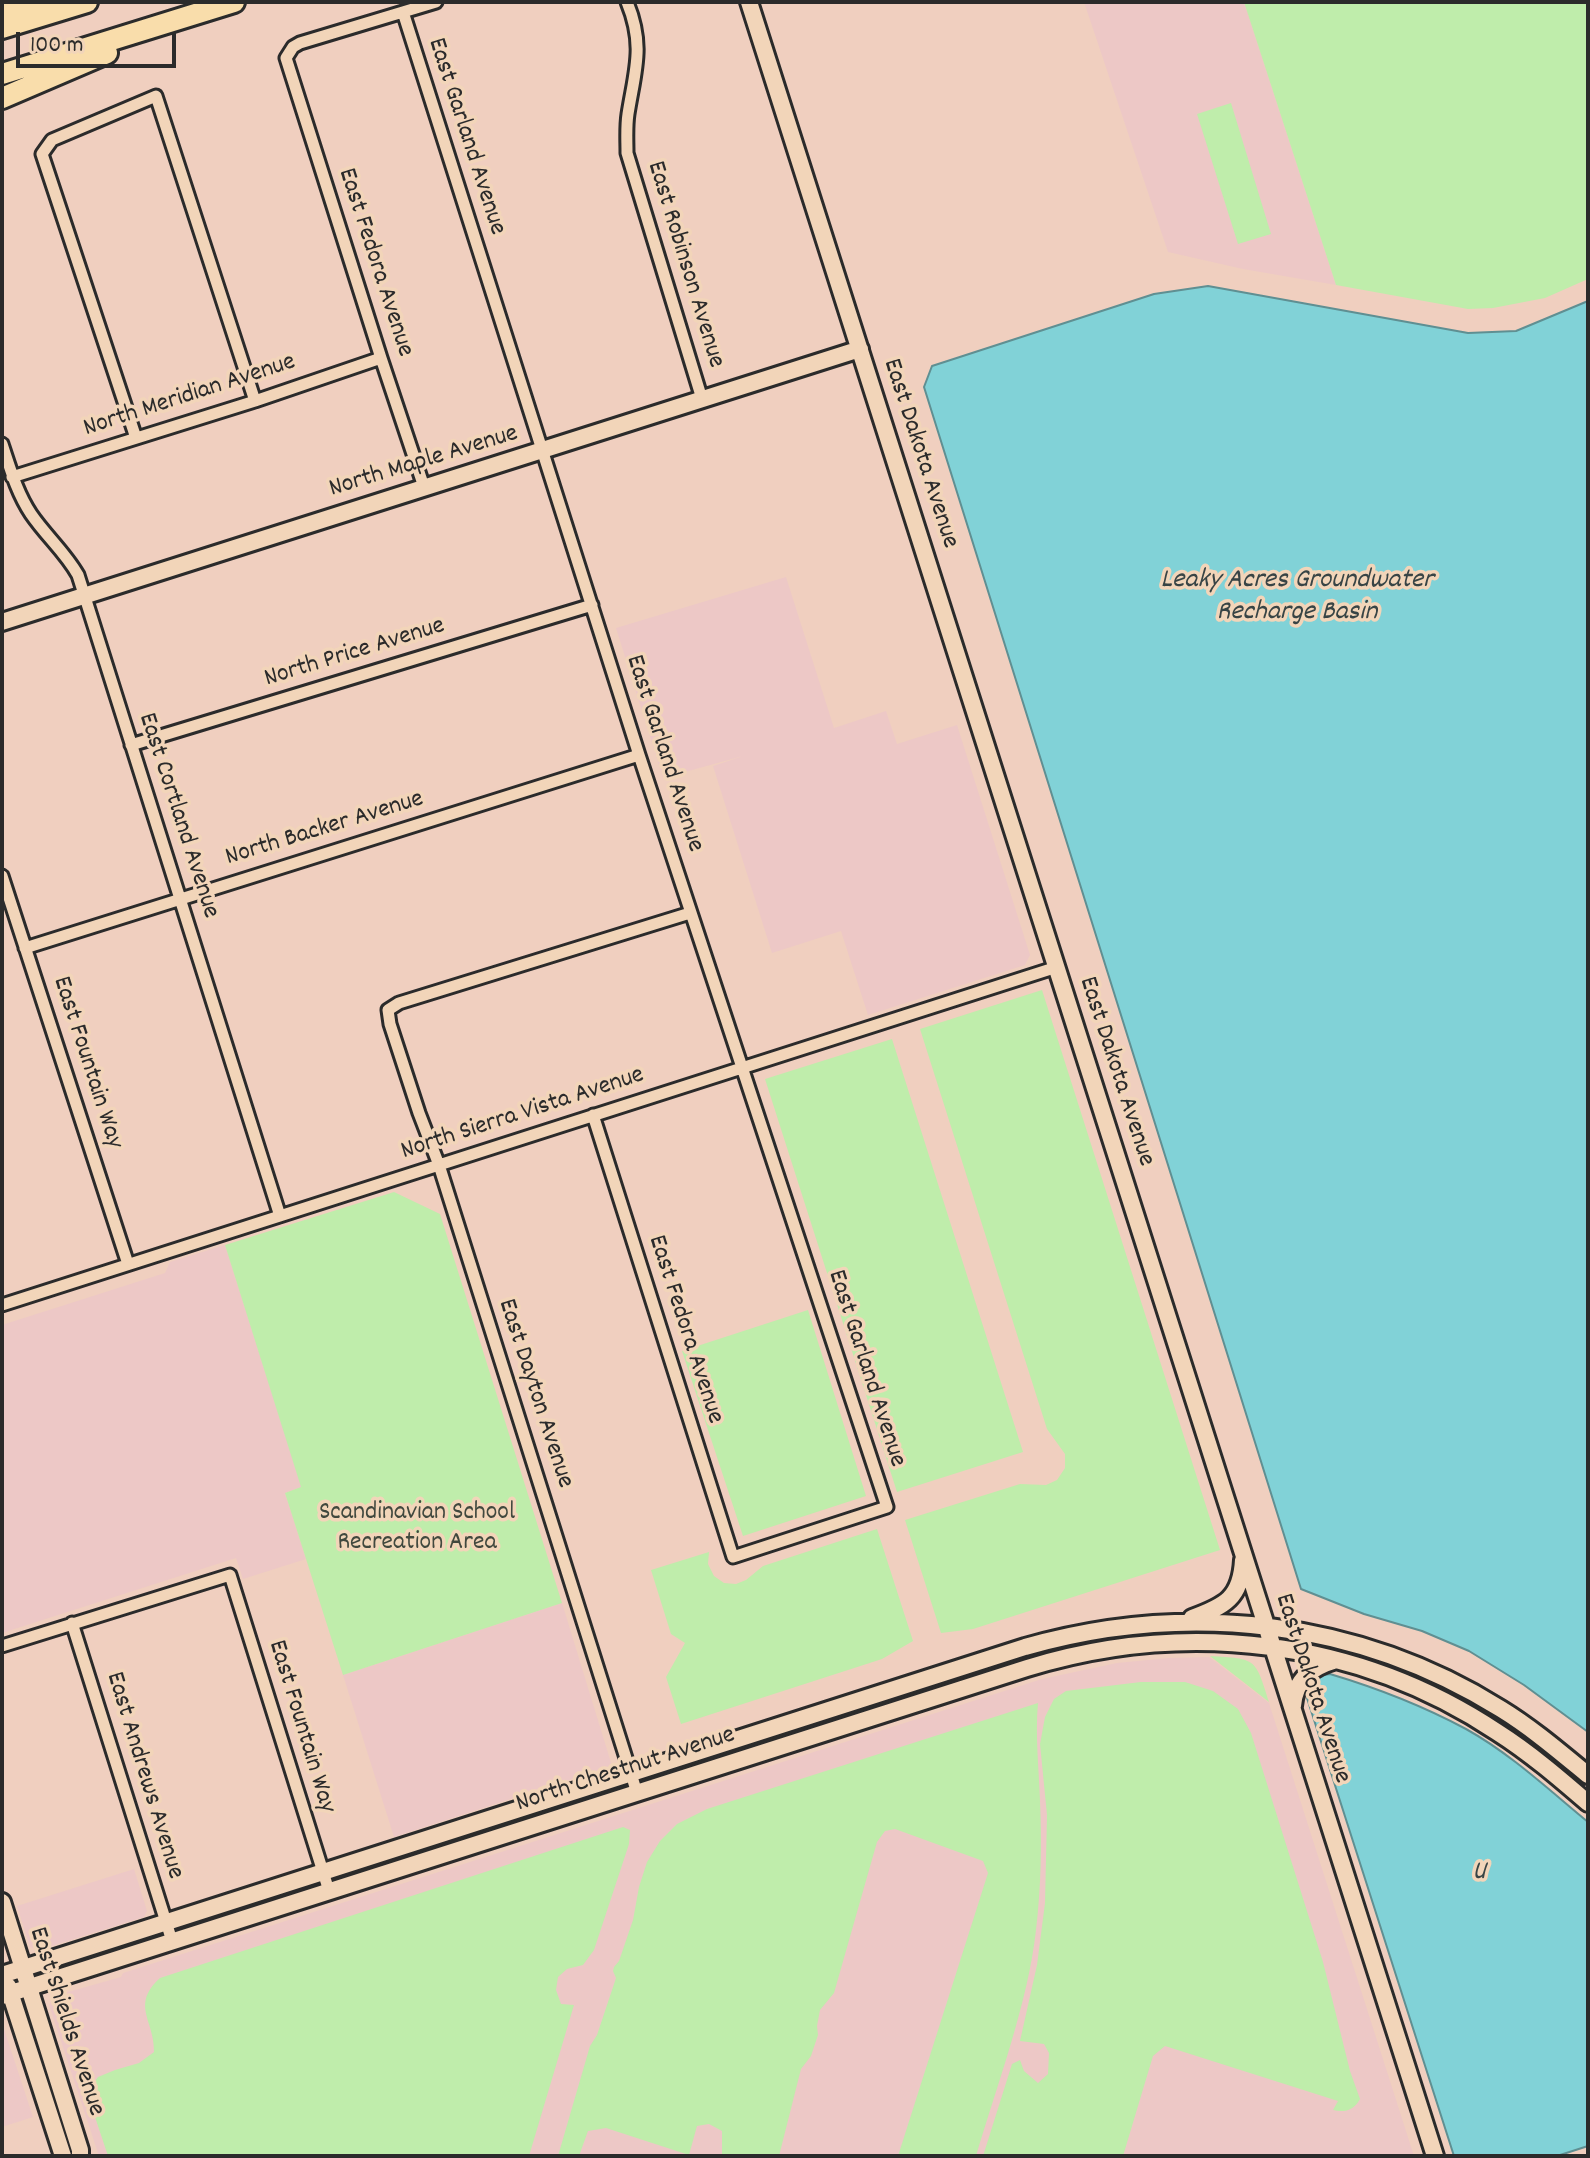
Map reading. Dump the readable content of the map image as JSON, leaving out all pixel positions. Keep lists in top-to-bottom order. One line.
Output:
{"streets":{"main road":["East Dakota Avenue","North Maple Avenue","North Chestnut Avenue","East Shields Avenue"],"street":["East Garland Avenue","East Fedora Avenue","East Robinson Avenue","North Meridian Avenue","North Price Avenue","East Cortland Avenue","North Backer Avenue","East Fountain Way","North Sierra Vista Avenue","East Dayton Avenue","East Andrews Avenue"]},"crossings":[["East Garland Avenue","East Fedora Avenue"],["East Garland Avenue","North Maple Avenue"],["East Garland Avenue","North Price Avenue"],["East Garland Avenue","North Backer Avenue"],["East Garland Avenue","North Sierra Vista Avenue"],["East Garland Avenue","East Dayton Avenue"],["East Fedora Avenue","North Meridian Avenue"],["East Fedora Avenue","North Maple Avenue"],["East Fedora Avenue","North Sierra Vista Avenue"],["East Robinson Avenue","North Maple Avenue"],["North Meridian Avenue","East Cortland Avenue"],["East Dakota Avenue","North Maple Avenue"],["East Dakota Avenue","North Sierra Vista Avenue"],["East Dakota Avenue","North Chestnut Avenue"],["North Maple Avenue","East Cortland Avenue"],["North Price Avenue","East Cortland Avenue"],["East Cortland Avenue","North Backer Avenue"],["East Cortland Avenue","North Sierra Vista Avenue"],["North Backer Avenue","East Fountain Way"],["East Fountain Way","North Sierra Vista Avenue"],["East Fountain Way","North Chestnut Avenue"],["East Fountain Way","East Andrews Avenue"],["North Sierra Vista Avenue","East Dayton Avenue"],["East Dayton Avenue","North Chestnut Avenue"],["North Chestnut Avenue","East Andrews Avenue"],["North Chestnut Avenue","East Shields Avenue"]],"water":["Leaky Acres Groundwater Recharge Basin","U"],"parks":["Scandinavian School Recreation Area"],"scale_bar":"100 m"}
